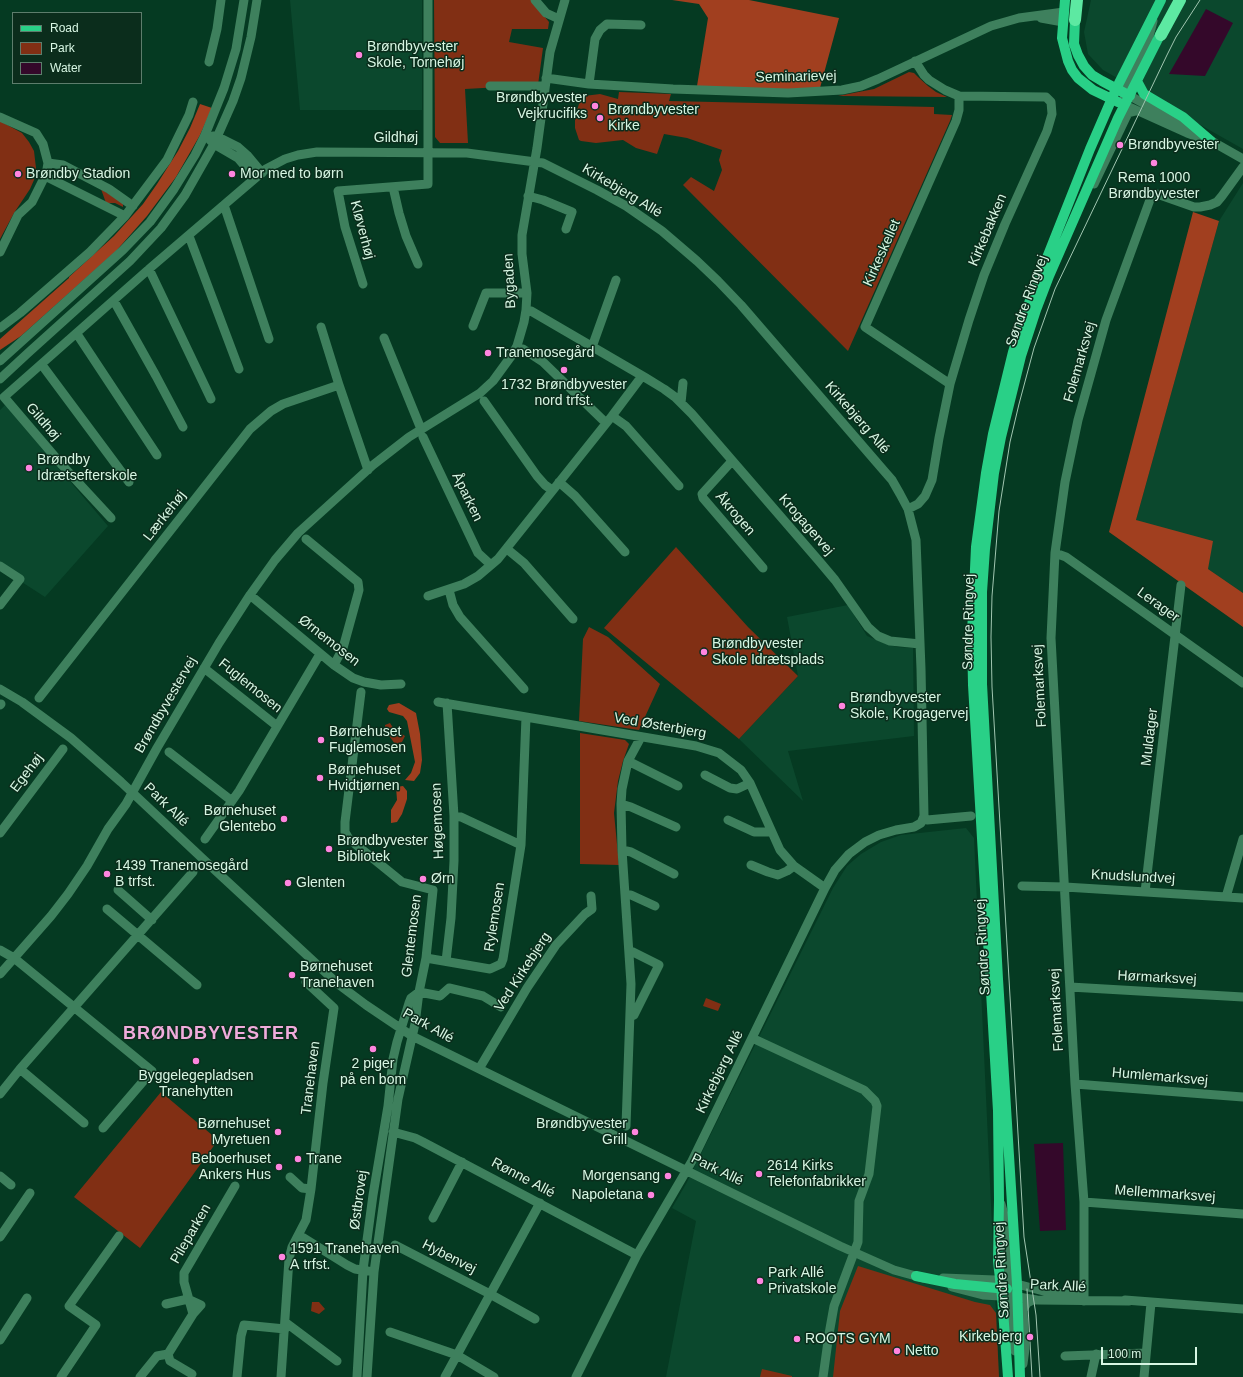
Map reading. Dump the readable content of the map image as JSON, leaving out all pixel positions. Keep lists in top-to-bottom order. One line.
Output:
{"streets":{"main road":["Søndre Ringvej"],"street":["Seminarievej","Gildhøj","Kirkebjerg Allé","Kløverhøj","Kirkebakken","Kirkeskellet","Bygaden","Folemarksvej","Åparken","Åkrogen","Lærkehøj","Krogagervej","Lerager","Ørnemosen","Fuglemosen","Brøndbyvestervej","Ved Østerbjerg","Muldager","Egehøj","Park Allé","Høgemosen","Knudslundvej","Rylemosen","Glentemosen","Ved Kirkebjerg","Hørmarksvej","Humlemarksvej","Tranehaven","Rønne Allé","Mellemmarksvej","Østbrovej","Pileparken","Hybenvej"]},"crossings":[["Seminarievej","Kirkebakken"],["Seminarievej","Bygaden"],["Gildhøj","Kirkebjerg Allé"],["Gildhøj","Kløverhøj"],["Gildhøj","Bygaden"],["Kirkebjerg Allé","Kirkebakken"],["Kirkebjerg Allé","Bygaden"],["Kirkebjerg Allé","Krogagervej"],["Kirkebjerg Allé","Ved Østerbjerg"],["Kirkebjerg Allé","Park Allé"],["Kirkebjerg Allé","Rønne Allé"],["Kirkebakken","Kirkeskellet"],["Bygaden","Åparken"],["Bygaden","Krogagervej"],["Bygaden","Brøndbyvestervej"],["Søndre Ringvej","Park Allé"],["Folemarksvej","Lerager"],["Folemarksvej","Park Allé"],["Folemarksvej","Knudslundvej"],["Folemarksvej","Hørmarksvej"],["Folemarksvej","Humlemarksvej"],["Folemarksvej","Mellemmarksvej"],["Åkrogen","Krogagervej"],["Lerager","Muldager"],["Ørnemosen","Fuglemosen"],["Ørnemosen","Brøndbyvestervej"],["Fuglemosen","Brøndbyvestervej"],["Brøndbyvestervej","Park Allé"],["Ved Østerbjerg","Høgemosen"],["Ved Østerbjerg","Rylemosen"],["Muldager","Knudslundvej"],["Park Allé","Glentemosen"],["Park Allé","Ved Kirkebjerg"],["Park Allé","Østbrovej"],["Høgemosen","Rylemosen"],["Rylemosen","Glentemosen"],["Glentemosen","Østbrovej"],["Rønne Allé","Østbrovej"]],"districts":["BRØNDBYVESTER"],"places":["Brøndbyvester Skole, Tornehøj","Brøndbyvester Vejkrucifiks","Brøndbyvester Kirke","Brøndbyvester","Rema 1000 Brøndbyvester","Brøndby Stadion","Mor med to børn","Tranemosegård","1732 Brøndbyvester nord trfst.","Brøndby Idrætsefterskole","Brøndbyvester Skole Idrætsplads","Brøndbyvester Skole, Krogagervej","Børnehuset Fuglemosen","Børnehuset Hvidtjørnen","Børnehuset Glentebo","Brøndbyvester Bibliotek","1439 Tranemosegård B trfst.","Ørn","Glenten","Børnehuset Tranehaven","2 piger på en bom","Byggelegepladsen Tranehytten","Børnehuset Myretuen","Brøndbyvester Grill","Trane","Beboerhuset Ankers Hus","2614 Kirks Telefonfabrikker","Morgensang","Napoletana","1591 Tranehaven A trfst.","Park Allé Privatskole","Kirkebjerg","ROOTS GYM","Netto"],"legend":["Road","Park","Water"],"scale_bar":"100 m"}
